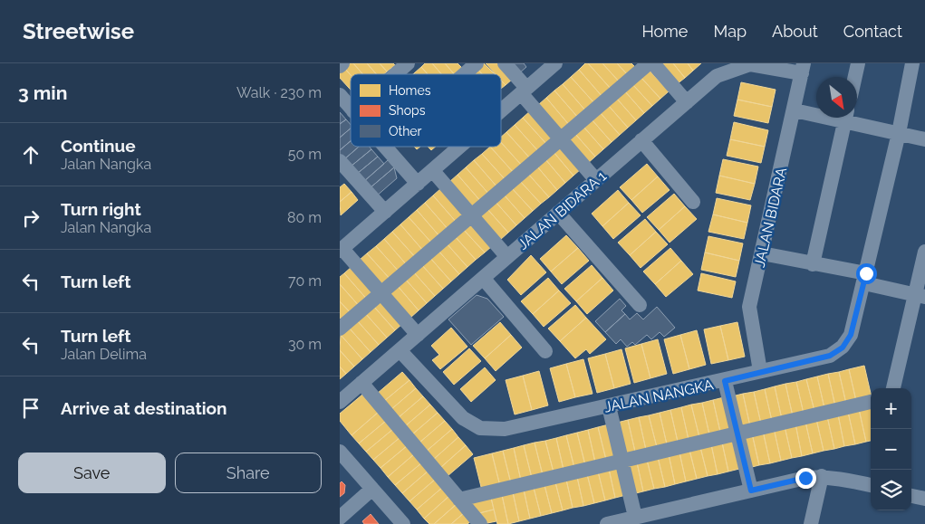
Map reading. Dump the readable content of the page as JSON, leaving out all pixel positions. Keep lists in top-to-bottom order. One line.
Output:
{"streets":{"street":["JALAN BIDARA 1","JALAN BIDARA","JALAN NANGKA"]},"crossings":[["JALAN BIDARA 1","JALAN BIDARA"],["JALAN BIDARA 1","JALAN NANGKA"],["JALAN BIDARA","JALAN NANGKA"]],"legend":["Homes","Shops","Other"],"north":"bottom right","page":{"header":"Streetwise","nav":["Home","Map","About","Contact"],"heading":["3 min","Walk · 230 m"],"list":[["Continue","Jalan Nangka","50 m"],["Turn right","Jalan Nangka","80 m"],["Turn left","70 m"],["Turn left","Jalan Delima","30 m"],"Arrive at destination"],"map_buttons":["+","−"],"buttons":["Save","Share"]}}
